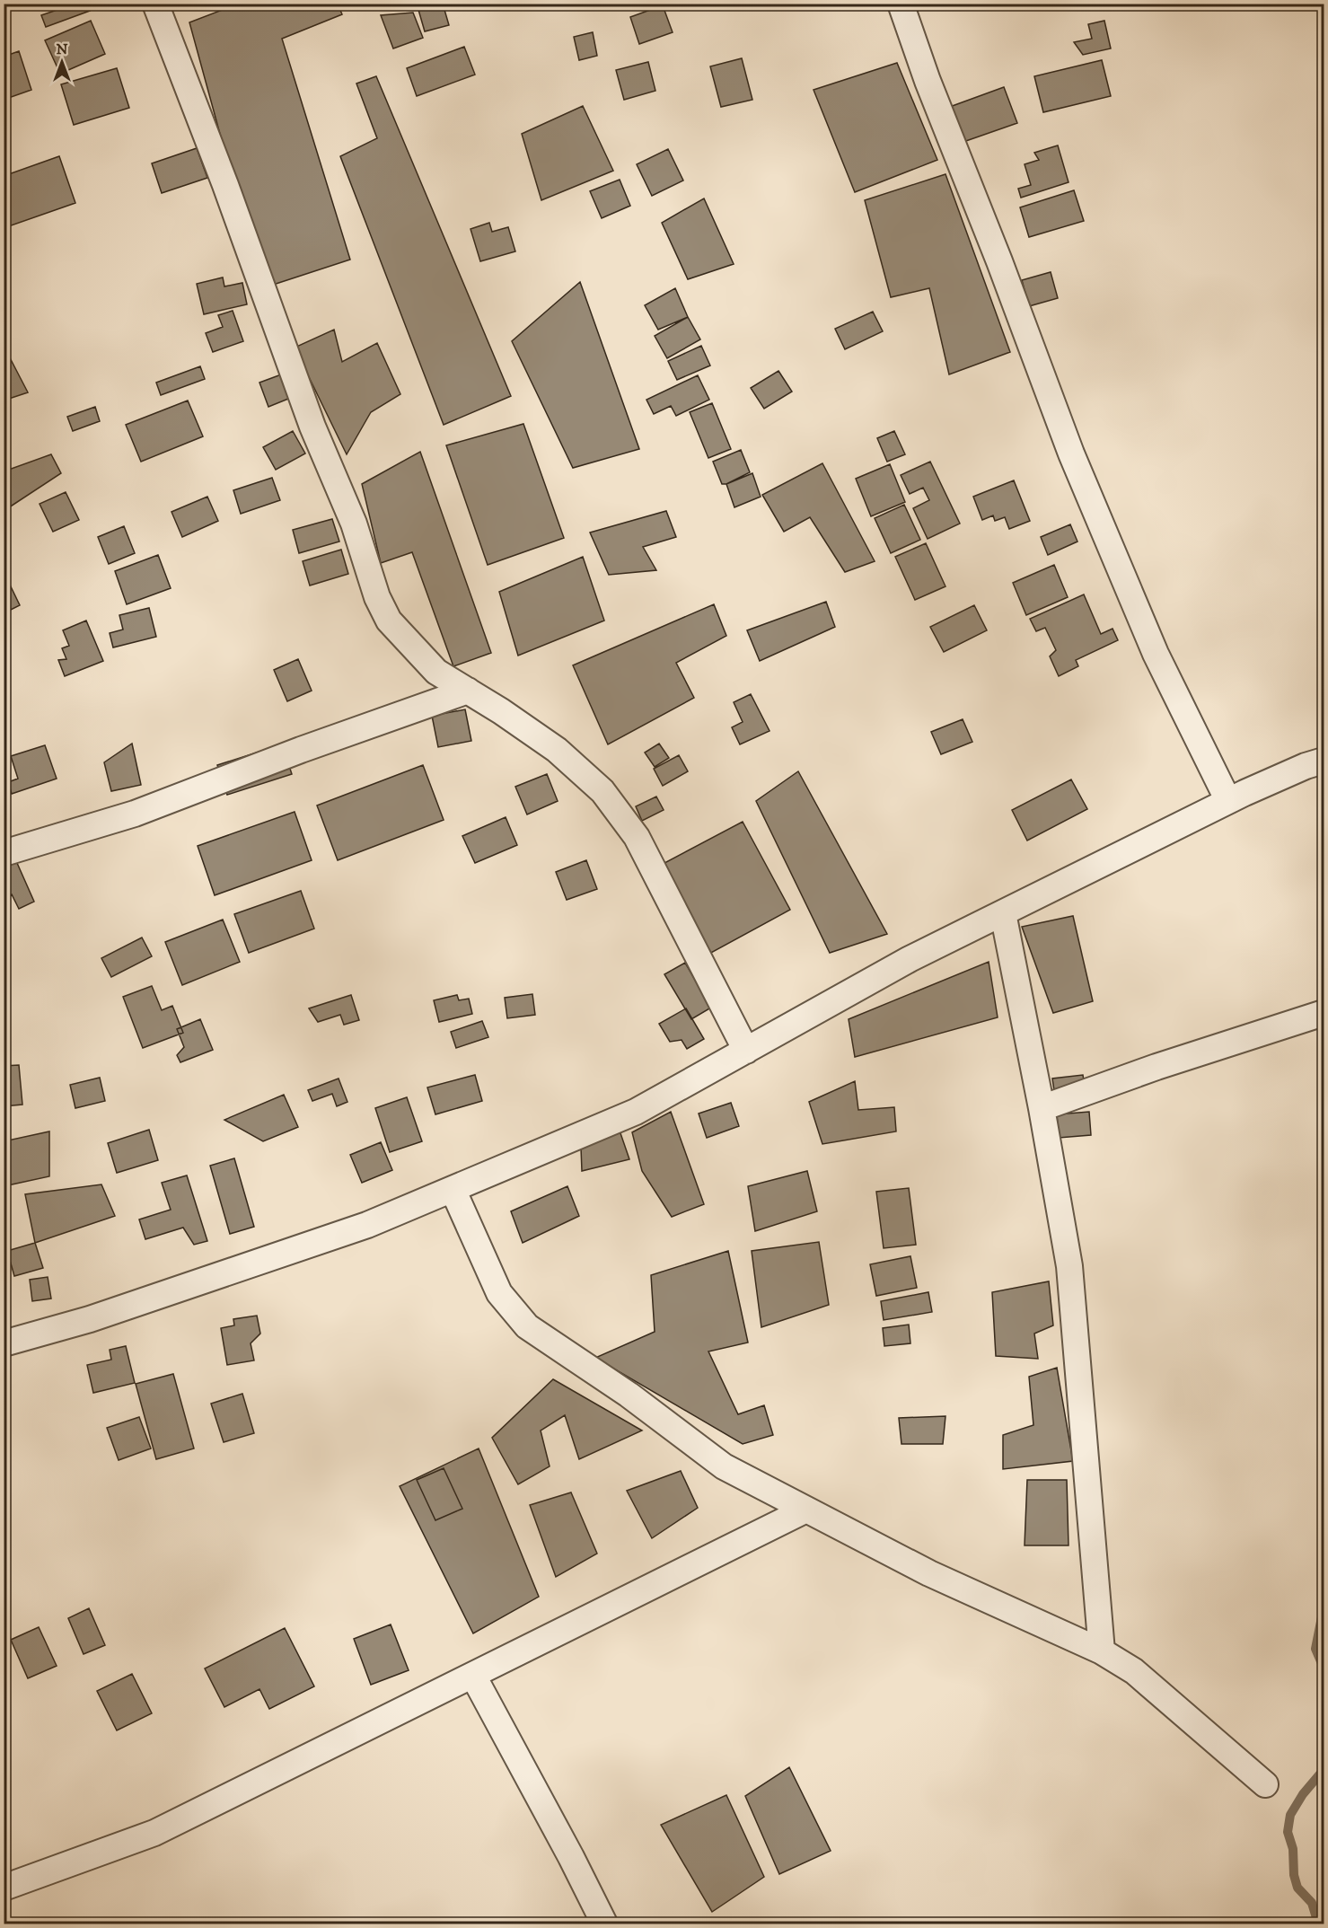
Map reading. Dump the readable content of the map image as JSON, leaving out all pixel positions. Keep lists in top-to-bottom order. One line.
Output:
{"north":"top"}
